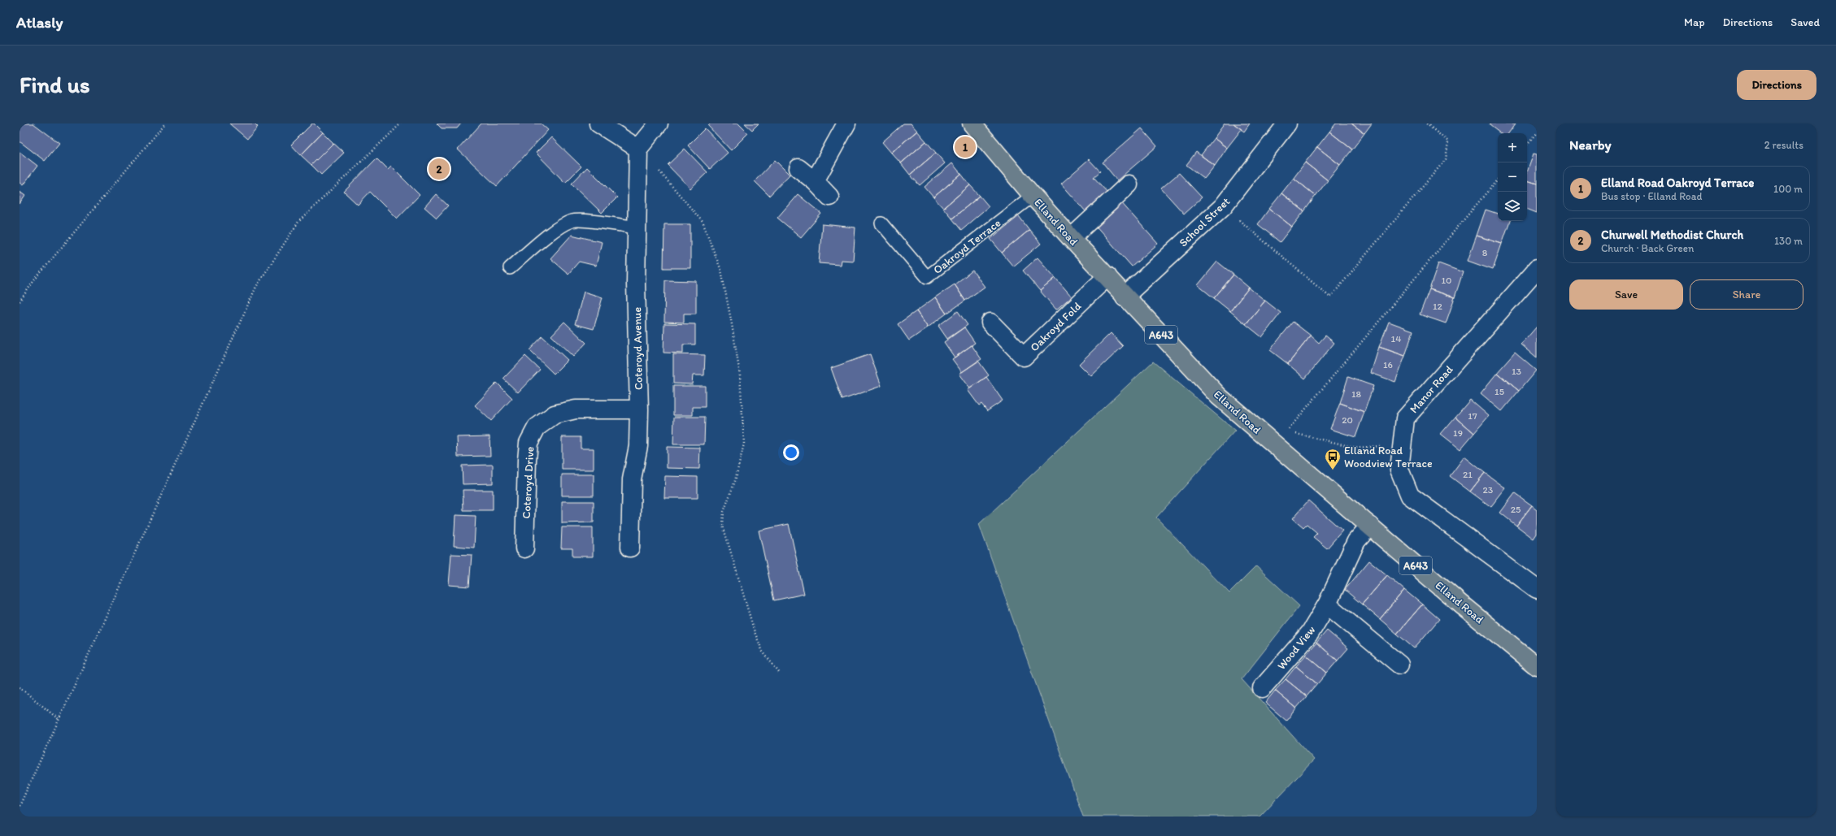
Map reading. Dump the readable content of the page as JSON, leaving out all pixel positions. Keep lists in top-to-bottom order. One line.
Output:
{"streets":{"main road":["Elland Road","A643"],"street":["School Street","Oakroyd Fold","Coteroyd Avenue","Manor Road","Coteroyd Drive","Wood View"],"lane":["Oakroyd Terrace"]},"crossings":[["Elland Road","School Street"],["Elland Road","Oakroyd Terrace"],["Elland Road","Oakroyd Fold"],["Elland Road","Wood View"],["Coteroyd Avenue","Coteroyd Drive"]],"places":{"bus stop":["Elland Road Woodview Terrace"]},"house_numbers":["8","10","12","14","16","13","15","18","17","20","19","21","23","25"],"page":{"header":"Atlasly","nav":["Map","Directions","Saved"],"buttons":["Directions",["Save","Share"]],"title":"Find us","heading":["Nearby","2 results"],"map_buttons":["+","−"],"pins":["1","2"],"list":[{"mark":"1","name":"Elland Road Oakroyd Terrace","note":"Bus stop · Elland Road","value":"100 m"},{"mark":"2","name":"Churwell Methodist Church","note":"Church · Back Green","value":"130 m"}]}}
